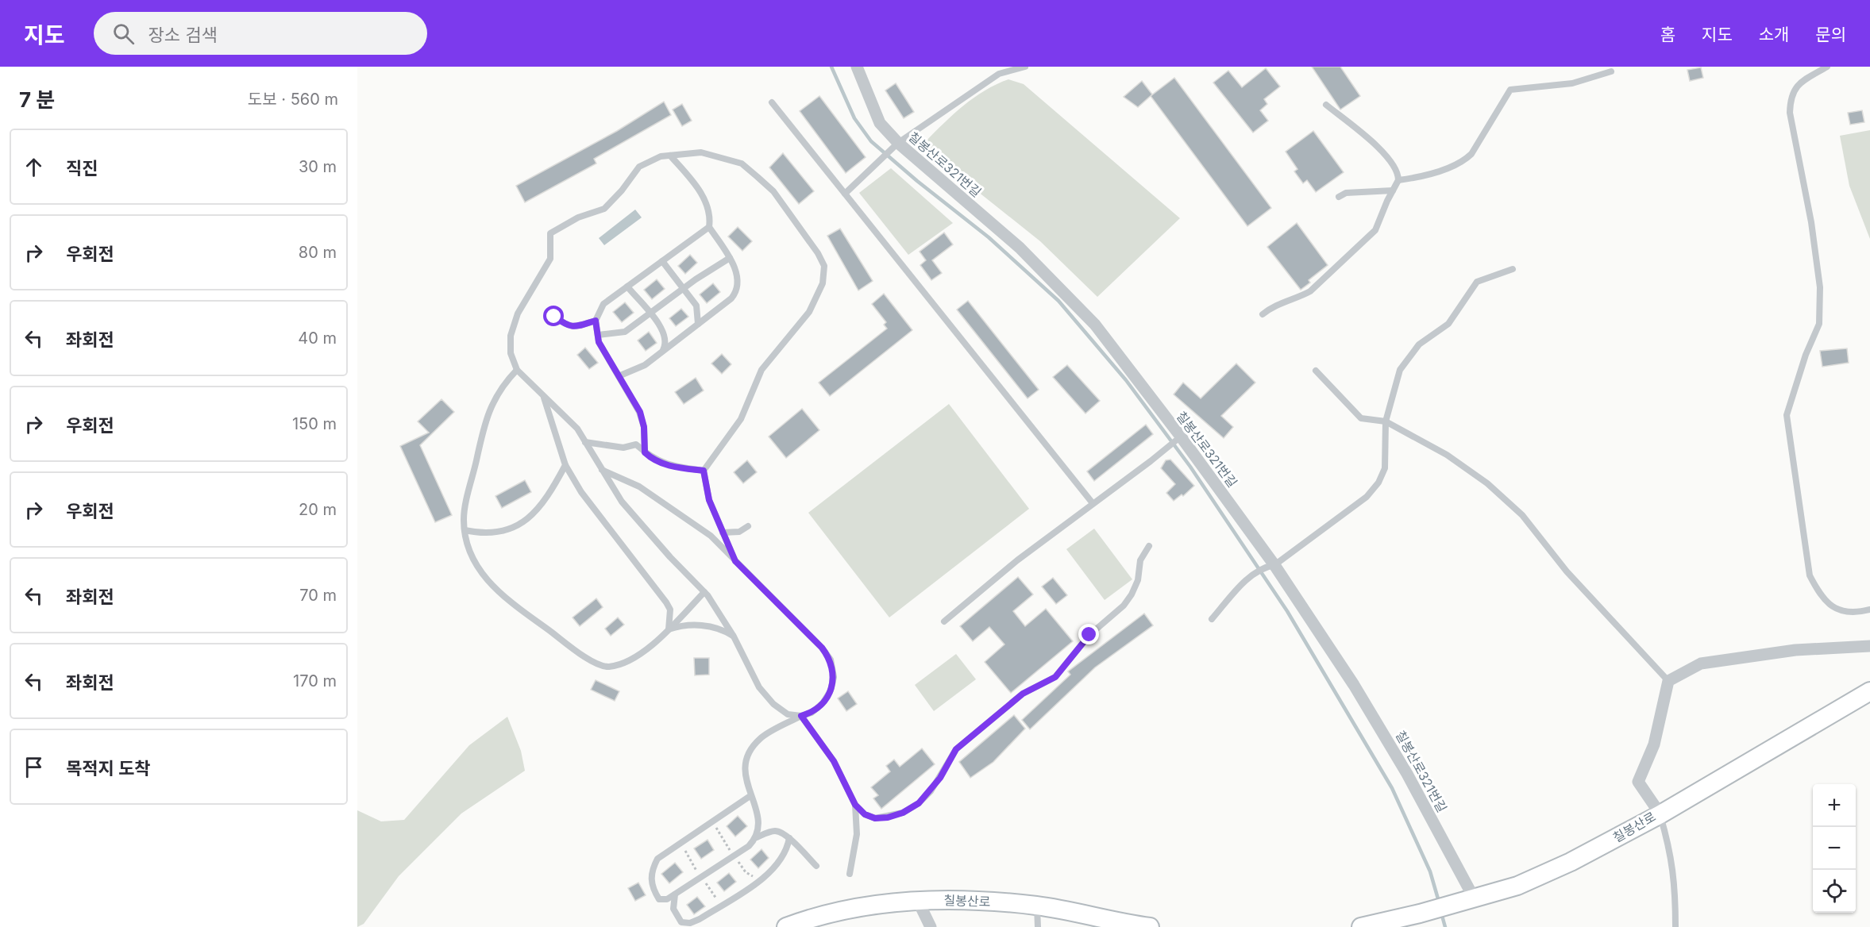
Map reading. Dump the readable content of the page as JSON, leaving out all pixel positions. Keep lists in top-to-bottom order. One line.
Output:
{"streets":{"street":["칠봉산로321번길","칠봉산로"]},"crossings":[["칠봉산로321번길","칠봉산로"]],"page":{"header":"지도","search":"장소 검색","nav":["홈","지도","소개","문의"],"heading":["7 분","도보 · 560 m"],"list":[["직진","30 m"],["우회전","80 m"],["좌회전","40 m"],["우회전","150 m"],["우회전","20 m"],["좌회전","70 m"],["좌회전","170 m"],"목적지 도착"],"map_buttons":["+","−"]}}
